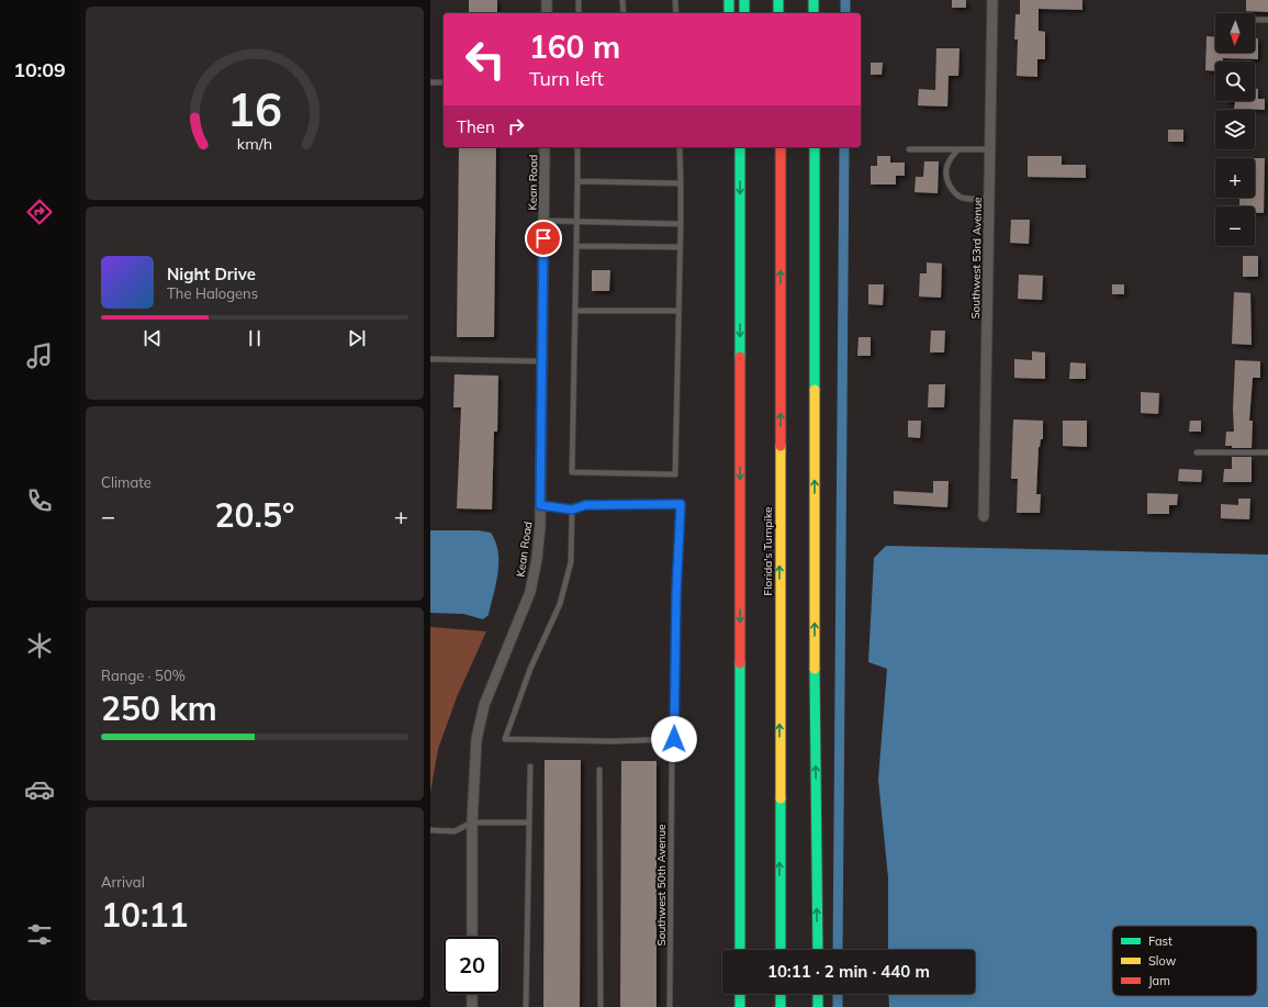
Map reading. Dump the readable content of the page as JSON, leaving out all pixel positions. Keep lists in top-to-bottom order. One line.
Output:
{"streets":{"highway":["Florida's Turnpike"],"street":["Kean Road","Southwest 53rd Avenue"],"lane":["Southwest 50th Avenue"]},"legend":["Fast","Slow","Jam"],"north":"bottom","page":{"tabs":"10:09","map_buttons":["+","−"],"turn":["160 m","Turn left"],"then":"Then","song":["Night Drive","The Halogens"],"tile":["Climate",["Range · 50%","250 km"],["Arrival","10:11"]],"heat":["−","20.5°","+"],"limit":"20","trip":"10:11 · 2 min · 440 m","gauge":["16","km/h"]}}
